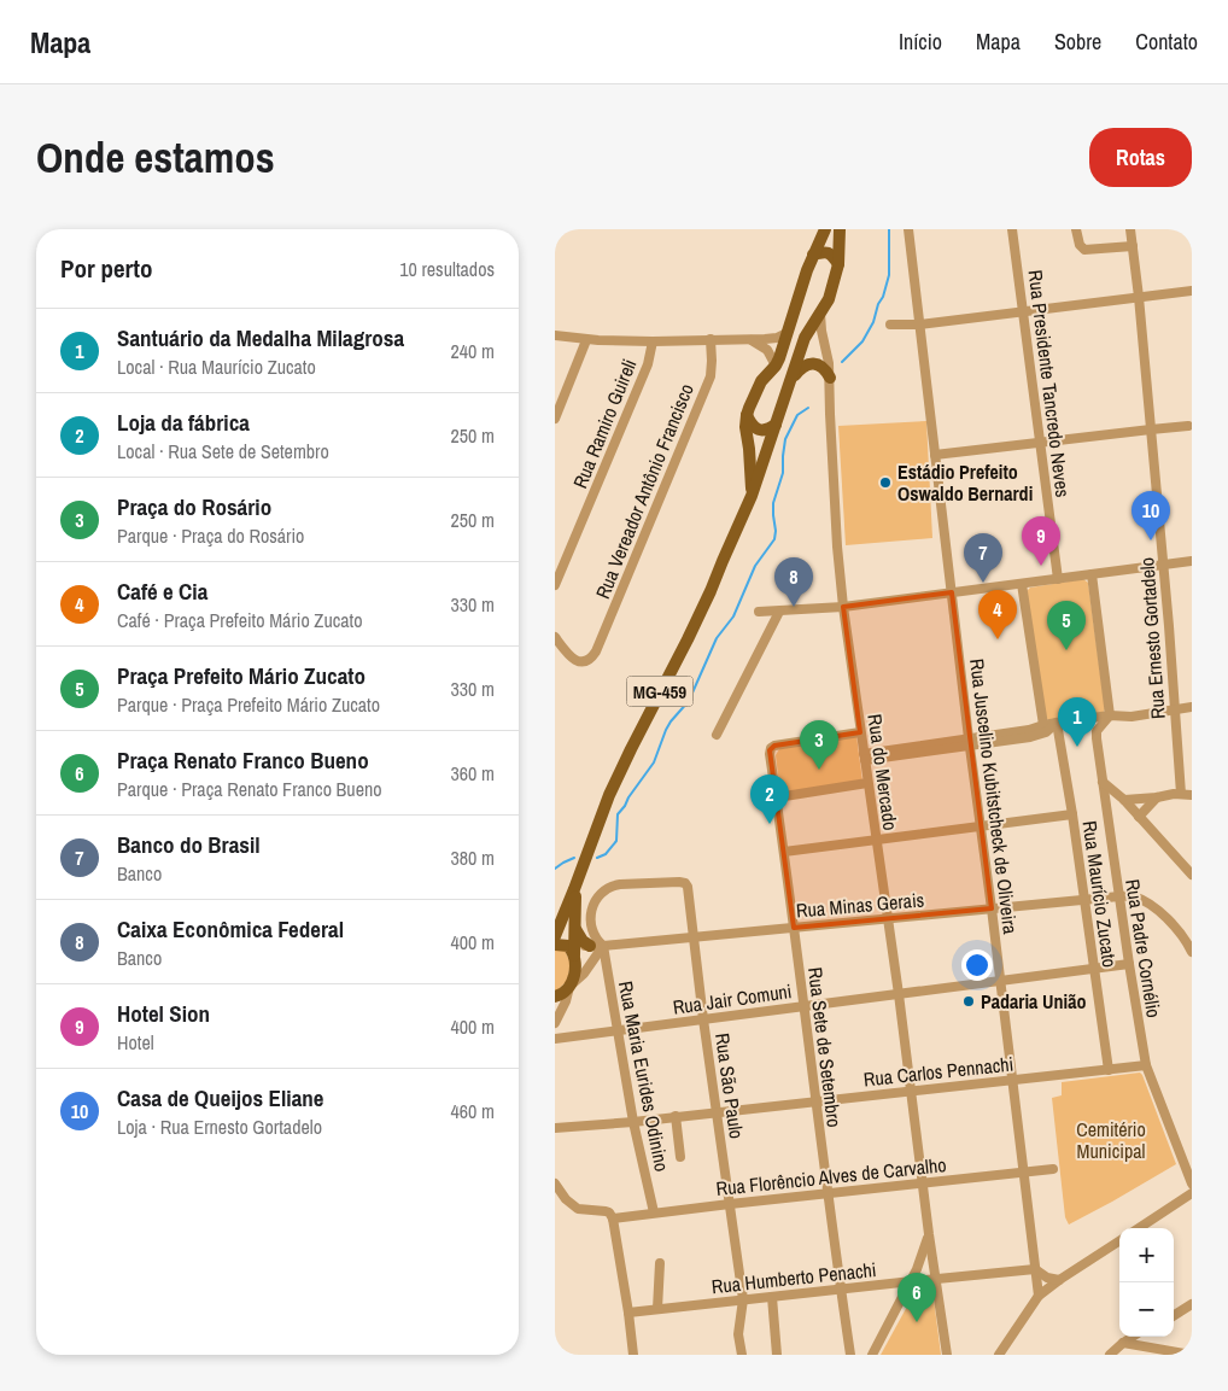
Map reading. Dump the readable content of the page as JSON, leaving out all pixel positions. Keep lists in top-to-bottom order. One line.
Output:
{"streets":{"main road":["MG-459"],"street":["Rua Presidente Tancredo Neves","Rua Ramiro Guireli","Rua Vereador Antônio Francisco","Rua Ernesto Gortadelo","Rua do Mercado","Rua Juscelino Kubitstcheck de Oliveira","Rua Maurício Zucato","Rua Minas Gerais","Rua Padre Cornélio","Rua Jair Comuni","Rua Sete de Setembro","Rua Carlos Pennachi","Rua Maria Eurides Odinino","Rua São Paulo","Rua Florêncio Alves de Carvalho","Rua Humberto Penachi"]},"crossings":[["MG-459","Rua do Mercado"],["MG-459","Rua Minas Gerais"],["Rua do Mercado","Rua Minas Gerais"],["Rua do Mercado","Rua Jair Comuni"],["Rua do Mercado","Rua Sete de Setembro"],["Rua do Mercado","Rua Carlos Pennachi"],["Rua do Mercado","Rua Florêncio Alves de Carvalho"],["Rua do Mercado","Rua Humberto Penachi"],["Rua Juscelino Kubitstcheck de Oliveira","Rua Minas Gerais"],["Rua Juscelino Kubitstcheck de Oliveira","Rua Jair Comuni"],["Rua Juscelino Kubitstcheck de Oliveira","Rua Carlos Pennachi"],["Rua Juscelino Kubitstcheck de Oliveira","Rua Florêncio Alves de Carvalho"],["Rua Juscelino Kubitstcheck de Oliveira","Rua Humberto Penachi"],["Rua Maurício Zucato","Rua Minas Gerais"],["Rua Maurício Zucato","Rua Jair Comuni"],["Rua Maurício Zucato","Rua Carlos Pennachi"],["Rua Minas Gerais","Rua Padre Cornélio"],["Rua Minas Gerais","Rua Sete de Setembro"],["Rua Minas Gerais","Rua Maria Eurides Odinino"],["Rua Minas Gerais","Rua São Paulo"],["Rua Padre Cornélio","Rua Jair Comuni"],["Rua Padre Cornélio","Rua Carlos Pennachi"],["Rua Jair Comuni","Rua Sete de Setembro"],["Rua Jair Comuni","Rua Maria Eurides Odinino"],["Rua Jair Comuni","Rua São Paulo"],["Rua Sete de Setembro","Rua Carlos Pennachi"],["Rua Sete de Setembro","Rua Florêncio Alves de Carvalho"],["Rua Sete de Setembro","Rua Humberto Penachi"],["Rua Carlos Pennachi","Rua Maria Eurides Odinino"],["Rua Carlos Pennachi","Rua São Paulo"],["Rua Maria Eurides Odinino","Rua São Paulo"],["Rua Maria Eurides Odinino","Rua Florêncio Alves de Carvalho"],["Rua São Paulo","Rua Florêncio Alves de Carvalho"],["Rua São Paulo","Rua Humberto Penachi"]],"parks":["Cemitério Municipal"],"places":["Estádio Prefeito Oswaldo Bernardi","Padaria União"],"page":{"header":"Mapa","nav":["Início","Mapa","Sobre","Contato"],"buttons":"Rotas","title":"Onde estamos","heading":["Por perto","10 resultados"],"list":[{"mark":"1","name":"Santuário da Medalha Milagrosa","note":"Local · Rua Maurício Zucato","value":"240 m"},{"mark":"2","name":"Loja da fábrica","note":"Local · Rua Sete de Setembro","value":"250 m"},{"mark":"3","name":"Praça do Rosário","note":"Parque · Praça do Rosário","value":"250 m"},{"mark":"4","name":"Café e Cia","note":"Café · Praça Prefeito Mário Zucato","value":"330 m"},{"mark":"5","name":"Praça Prefeito Mário Zucato","note":"Parque · Praça Prefeito Mário Zucato","value":"330 m"},{"mark":"6","name":"Praça Renato Franco Bueno","note":"Parque · Praça Renato Franco Bueno","value":"360 m"},{"mark":"7","name":"Banco do Brasil","note":"Banco","value":"380 m"},{"mark":"8","name":"Caixa Econômica Federal","note":"Banco","value":"400 m"},{"mark":"9","name":"Hotel Sion","note":"Hotel","value":"400 m"},{"mark":"10","name":"Casa de Queijos Eliane","note":"Loja · Rua Ernesto Gortadelo","value":"460 m"}],"pins":["10","9","7","8","4","5","1","3","2","6"],"map_buttons":["+","−"]}}
